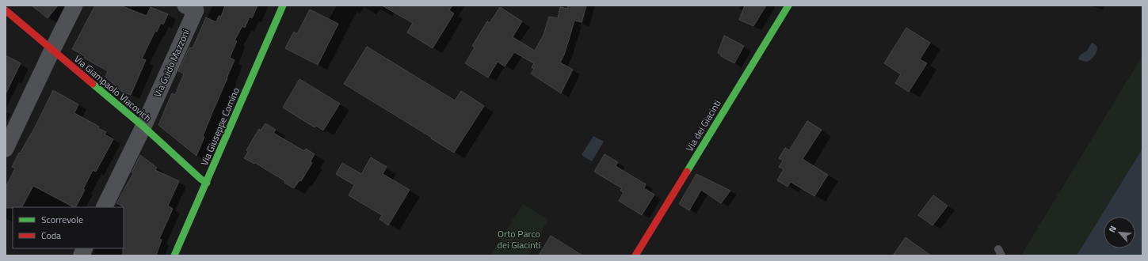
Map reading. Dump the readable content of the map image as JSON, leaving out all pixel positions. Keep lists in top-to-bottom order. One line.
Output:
{"streets":{"street":["Via Guido Mazzoni","Via Giampaolo Vlacovich","Via dei Giacinti","Via Giuseppe Comino"]},"crossings":[["Via Guido Mazzoni","Via Giampaolo Vlacovich"],["Via Giampaolo Vlacovich","Via Giuseppe Comino"]],"parks":["Orto Parco dei Giacinti"],"legend":["Scorrevole","Coda"],"north":"top left"}
